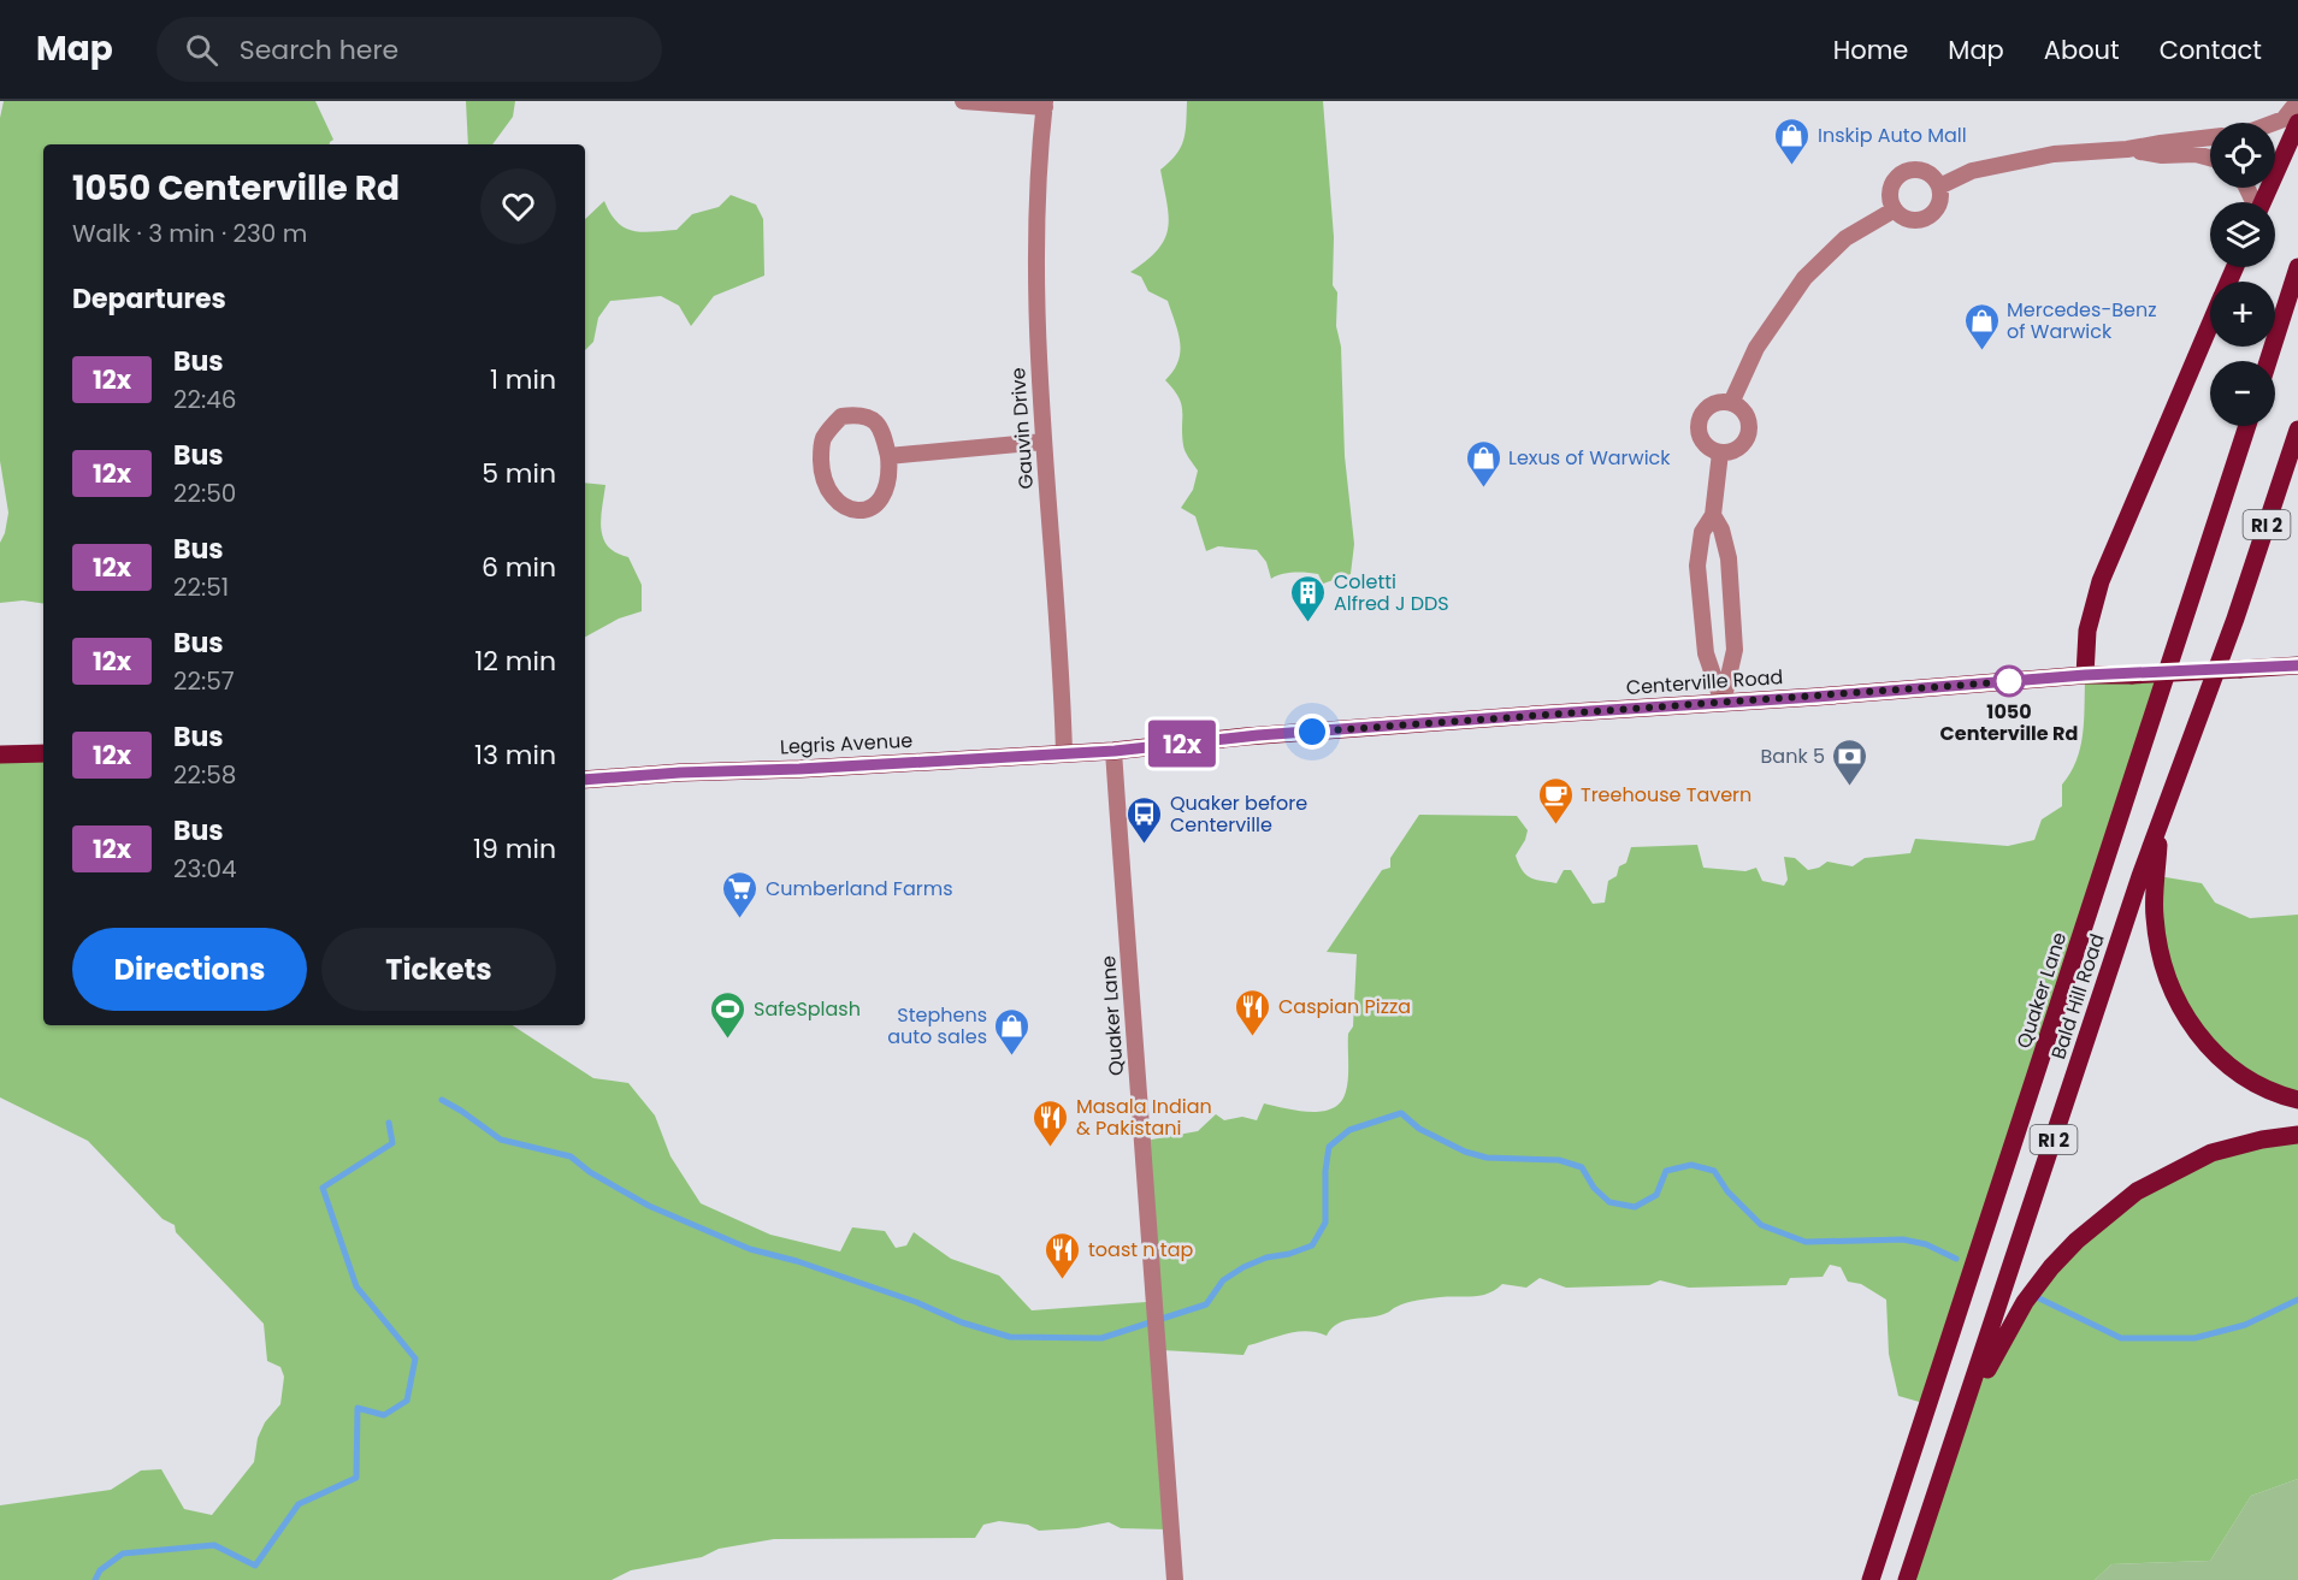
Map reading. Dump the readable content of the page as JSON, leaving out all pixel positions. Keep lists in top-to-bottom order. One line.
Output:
{"streets":{"main road":["RI 2","Centerville Road","Legris Avenue","Quaker Lane","Bald Hill Road"],"street":["Gauvin Drive"]},"crossings":[["Gauvin Drive","Legris Avenue"],["Centerville Road","Legris Avenue"],["Centerville Road","Quaker Lane"],["Legris Avenue","Quaker Lane"]],"places":{"shop":["Inskip Auto Mall","Mercedes-Benz of Warwick","Lexus of Warwick","Stephens auto sales"],"building":["Coletti Alfred J DDS"],"other":["1050 Centerville Rd"],"bank":["Bank 5"],"cafe":["Treehouse Tavern"],"bus stop":["Quaker before Centerville"],"supermarket":["Cumberland Farms"],"restaurant":["Caspian Pizza","Masala Indian & Pakistani","toast n tap"],"sports":["SafeSplash"]},"lines":["bus line 12x"],"page":{"header":"Map","search":"Search here","nav":["Home","Map","About","Contact"],"on_map":"12x","map_buttons":["+","−"],"heading":[["1050 Centerville Rd","Walk · 3 min · 230 m"],"Departures"],"list":[{"mark":"12x","name":"Bus","note":"22:46","value":"1 min"},{"mark":"12x","name":"Bus","note":"22:50","value":"5 min"},{"mark":"12x","name":"Bus","note":"22:51","value":"6 min"},{"mark":"12x","name":"Bus","note":"22:57","value":"12 min"},{"mark":"12x","name":"Bus","note":"22:58","value":"13 min"},{"mark":"12x","name":"Bus","note":"23:04","value":"19 min"}],"buttons":["Directions","Tickets"]}}
